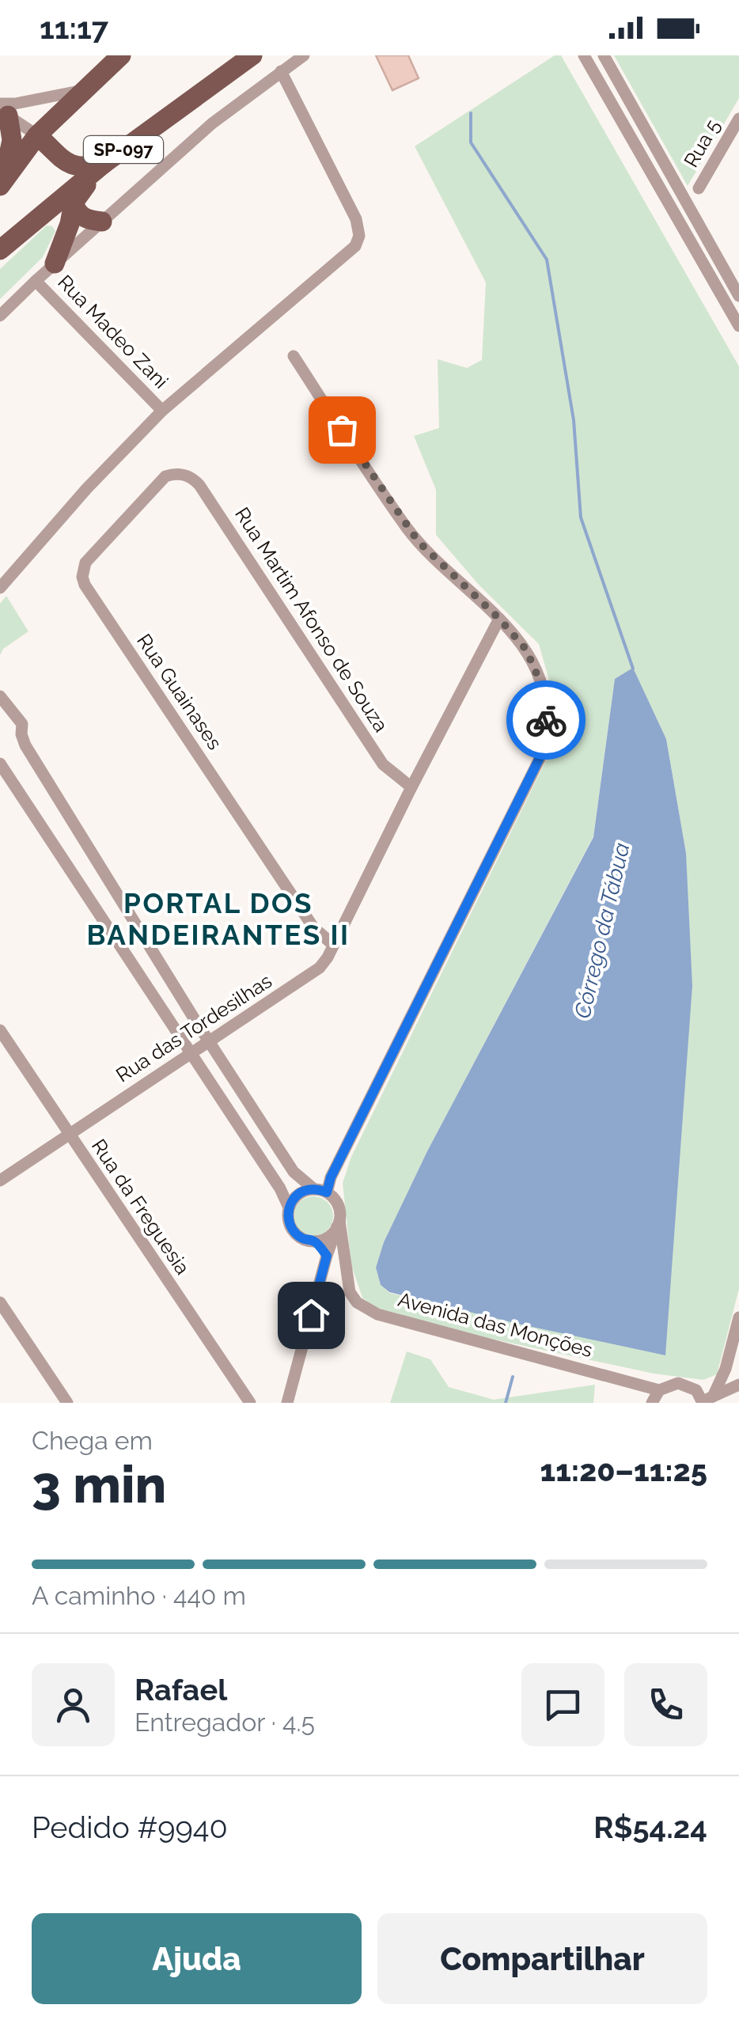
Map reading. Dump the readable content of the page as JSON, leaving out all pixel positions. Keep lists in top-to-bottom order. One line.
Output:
{"streets":{"main road":["SP-097"],"street":["Rua 5","Rua Madeo Zani","Rua Martim Afonso de Souza","Rua Guainases","Rua das Tordesilhas","Rua da Freguesia","Avenida das Monções"]},"crossings":[["Rua Martim Afonso de Souza","Rua Guainases"],["Rua Martim Afonso de Souza","Rua das Tordesilhas"],["Rua Guainases","Rua das Tordesilhas"],["Rua das Tordesilhas","Rua da Freguesia"]],"districts":["PORTAL DOS BANDEIRANTES II"],"water":["Córrego da Tábua"],"page":{"status":"11:17","heading":["3 min","Chega em","11:20–11:25"],"panel":["Rafael","Entregador · 4.5","Pedido #9940","R$54.24"],"bar":"A caminho · 440 m","buttons":["Ajuda","Compartilhar"]}}
